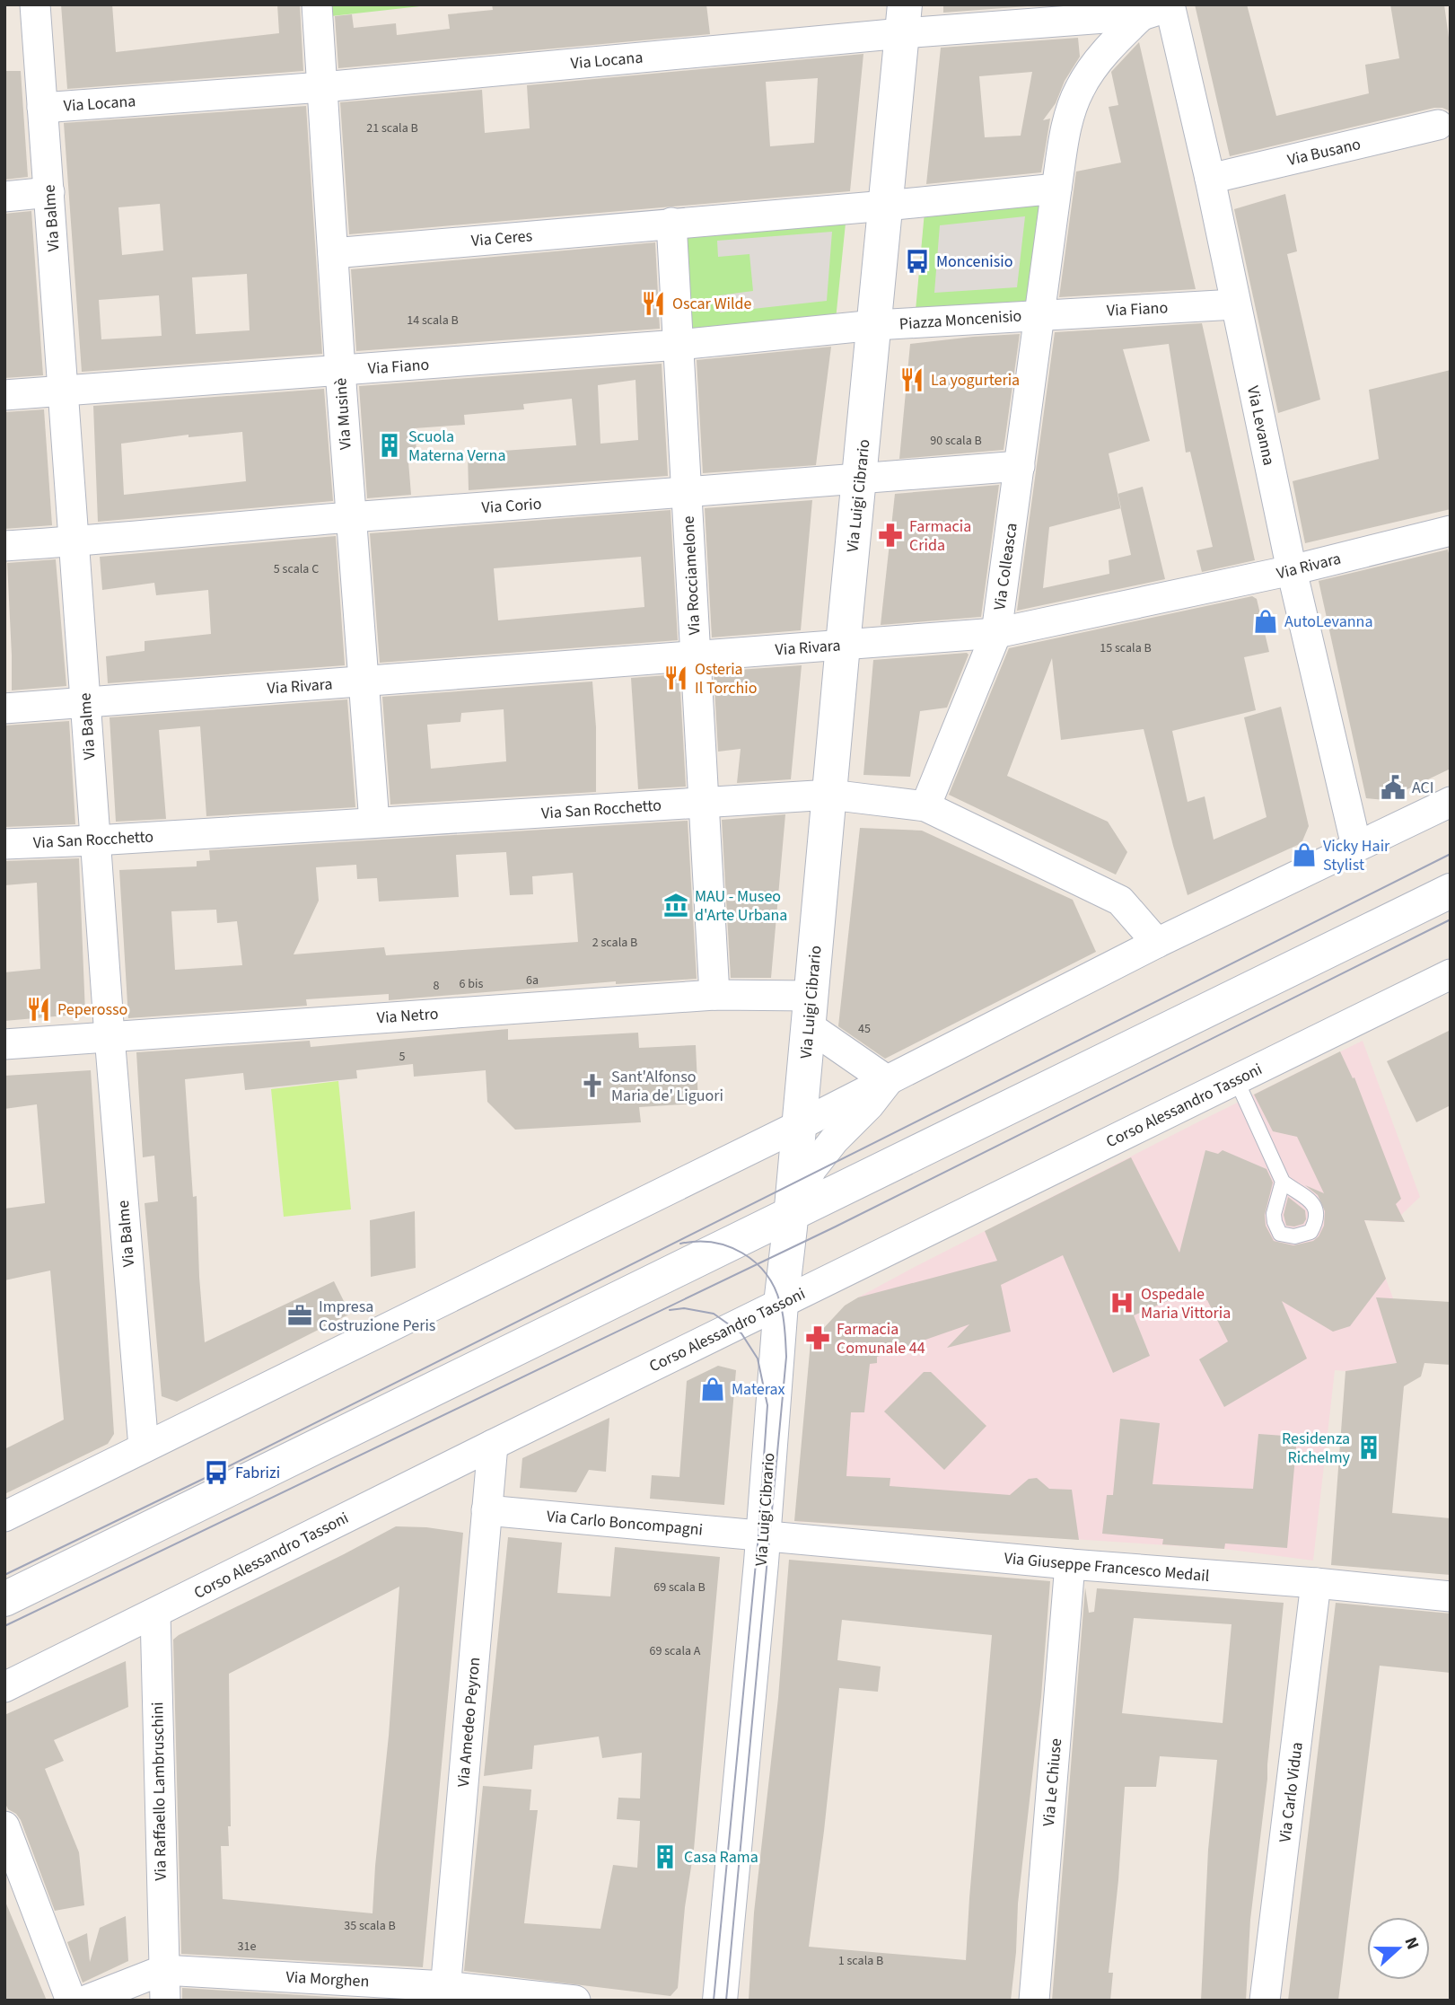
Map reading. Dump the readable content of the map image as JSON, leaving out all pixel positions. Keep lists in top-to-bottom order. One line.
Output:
{"streets":{"street":["Via Locana","Via Busano","Via Balme","Via Ceres","Via Fiano","Piazza Moncenisio","Via Musinè","Via Levanna","Via Luigi Cibrario","Via Corio","Via Rivara","Via Colleasca","Via Rocciamelone","Via San Rocchetto","Via Netro","Corso Alessandro Tassoni","Via Carlo Boncompagni","Via Giuseppe Francesco Medail","Via Amedeo Peyron","Via Le Chiuse","Via Raffaello Lambruschini","Via Carlo Vidua","Via Morghen"]},"crossings":[["Via Locana","Via Balme"],["Via Locana","Via Musinè"],["Via Locana","Via Levanna"],["Via Locana","Via Luigi Cibrario"],["Via Busano","Via Levanna"],["Via Balme","Via Fiano"],["Via Balme","Via Corio"],["Via Balme","Via Rivara"],["Via Balme","Via San Rocchetto"],["Via Balme","Via Netro"],["Via Ceres","Via Musinè"],["Via Fiano","Piazza Moncenisio"],["Via Fiano","Via Musinè"],["Via Fiano","Via Levanna"],["Via Fiano","Via Colleasca"],["Via Fiano","Via Rocciamelone"],["Piazza Moncenisio","Via Luigi Cibrario"],["Piazza Moncenisio","Via Colleasca"],["Piazza Moncenisio","Via Rocciamelone"],["Via Musinè","Via Corio"],["Via Musinè","Via Rivara"],["Via Musinè","Via San Rocchetto"],["Via Levanna","Via Rivara"],["Via Luigi Cibrario","Via Corio"],["Via Luigi Cibrario","Via Rivara"],["Via Luigi Cibrario","Via San Rocchetto"],["Via Luigi Cibrario","Via Netro"],["Via Luigi Cibrario","Corso Alessandro Tassoni"],["Via Luigi Cibrario","Via Carlo Boncompagni"],["Via Luigi Cibrario","Via Giuseppe Francesco Medail"],["Via Corio","Via Colleasca"],["Via Corio","Via Rocciamelone"],["Via Rivara","Via Colleasca"],["Via Rivara","Via Rocciamelone"],["Via Colleasca","Via San Rocchetto"],["Via Rocciamelone","Via San Rocchetto"],["Via Rocciamelone","Via Netro"],["Corso Alessandro Tassoni","Via Amedeo Peyron"],["Corso Alessandro Tassoni","Via Raffaello Lambruschini"],["Via Carlo Boncompagni","Via Giuseppe Francesco Medail"],["Via Carlo Boncompagni","Via Amedeo Peyron"],["Via Giuseppe Francesco Medail","Via Le Chiuse"],["Via Giuseppe Francesco Medail","Via Carlo Vidua"],["Via Amedeo Peyron","Via Morghen"],["Via Raffaello Lambruschini","Via Morghen"]],"places":{"bus stop":["Moncenisio","Fabrizi"],"restaurant":["Oscar Wilde","La yogurteria","Osteria Il Torchio","Peperosso"],"building":["Scuola Materna Verna","Residenza Richelmy","Casa Rama"],"pharmacy":["Farmacia Crida","Farmacia Comunale 44"],"shop":["AutoLevanna","Vicky Hair Stylist","Materax"],"public building":["ACI"],"museum":["MAU - Museo d'Arte Urbana"],"church":["Sant'Alfonso Maria de' Liguori"],"hospital":["Ospedale Maria Vittoria"],"office":["Impresa Costruzione Peris"]},"house_numbers":["21 scala B","14 scala B","90 scala B","5 scala C","15 scala B","2 scala B","6a","6 bis","8","45","5","69 scala B","69 scala A","35 scala B","31e","1 scala B"],"north":"right"}
